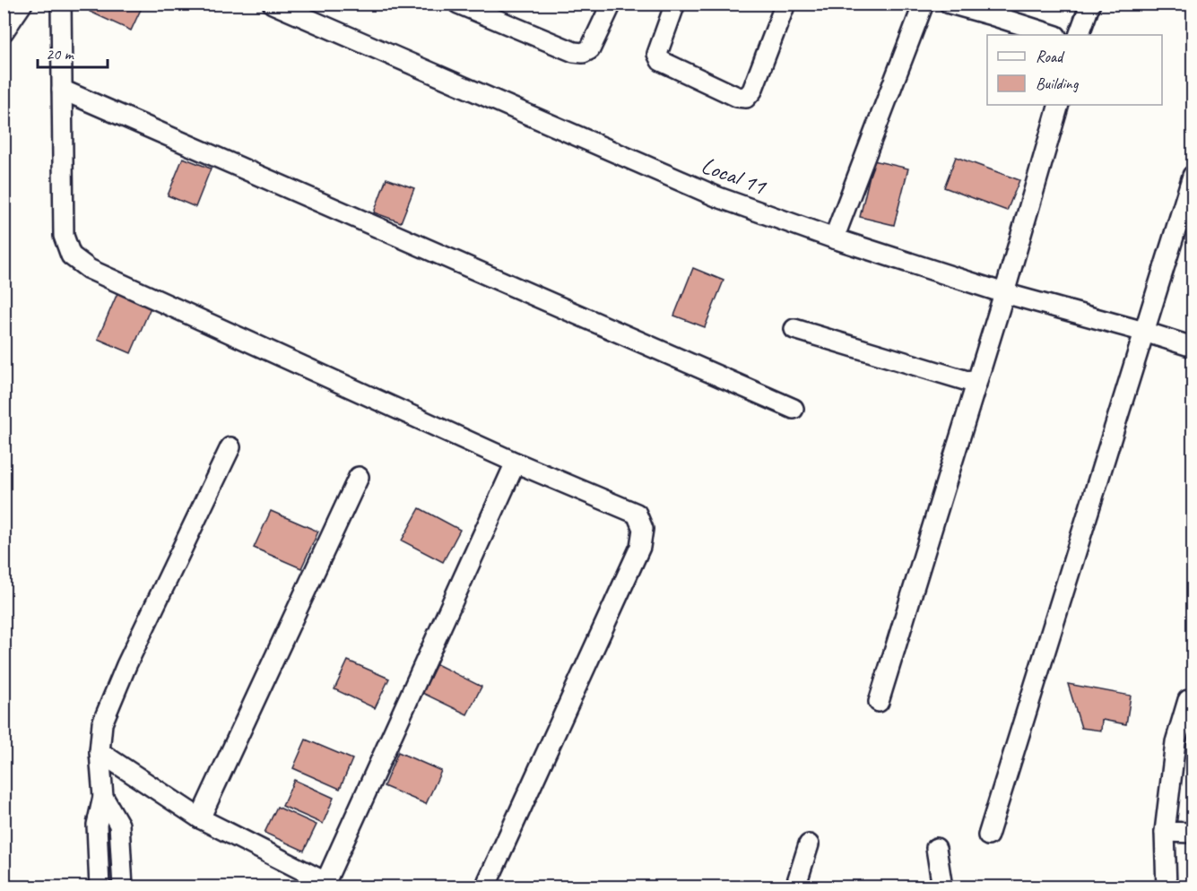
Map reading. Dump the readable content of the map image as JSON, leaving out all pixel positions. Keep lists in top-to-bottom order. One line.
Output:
{"streets":{"street":["Local 11"]},"legend":["Road","Building"],"scale_bar":"20 m"}
